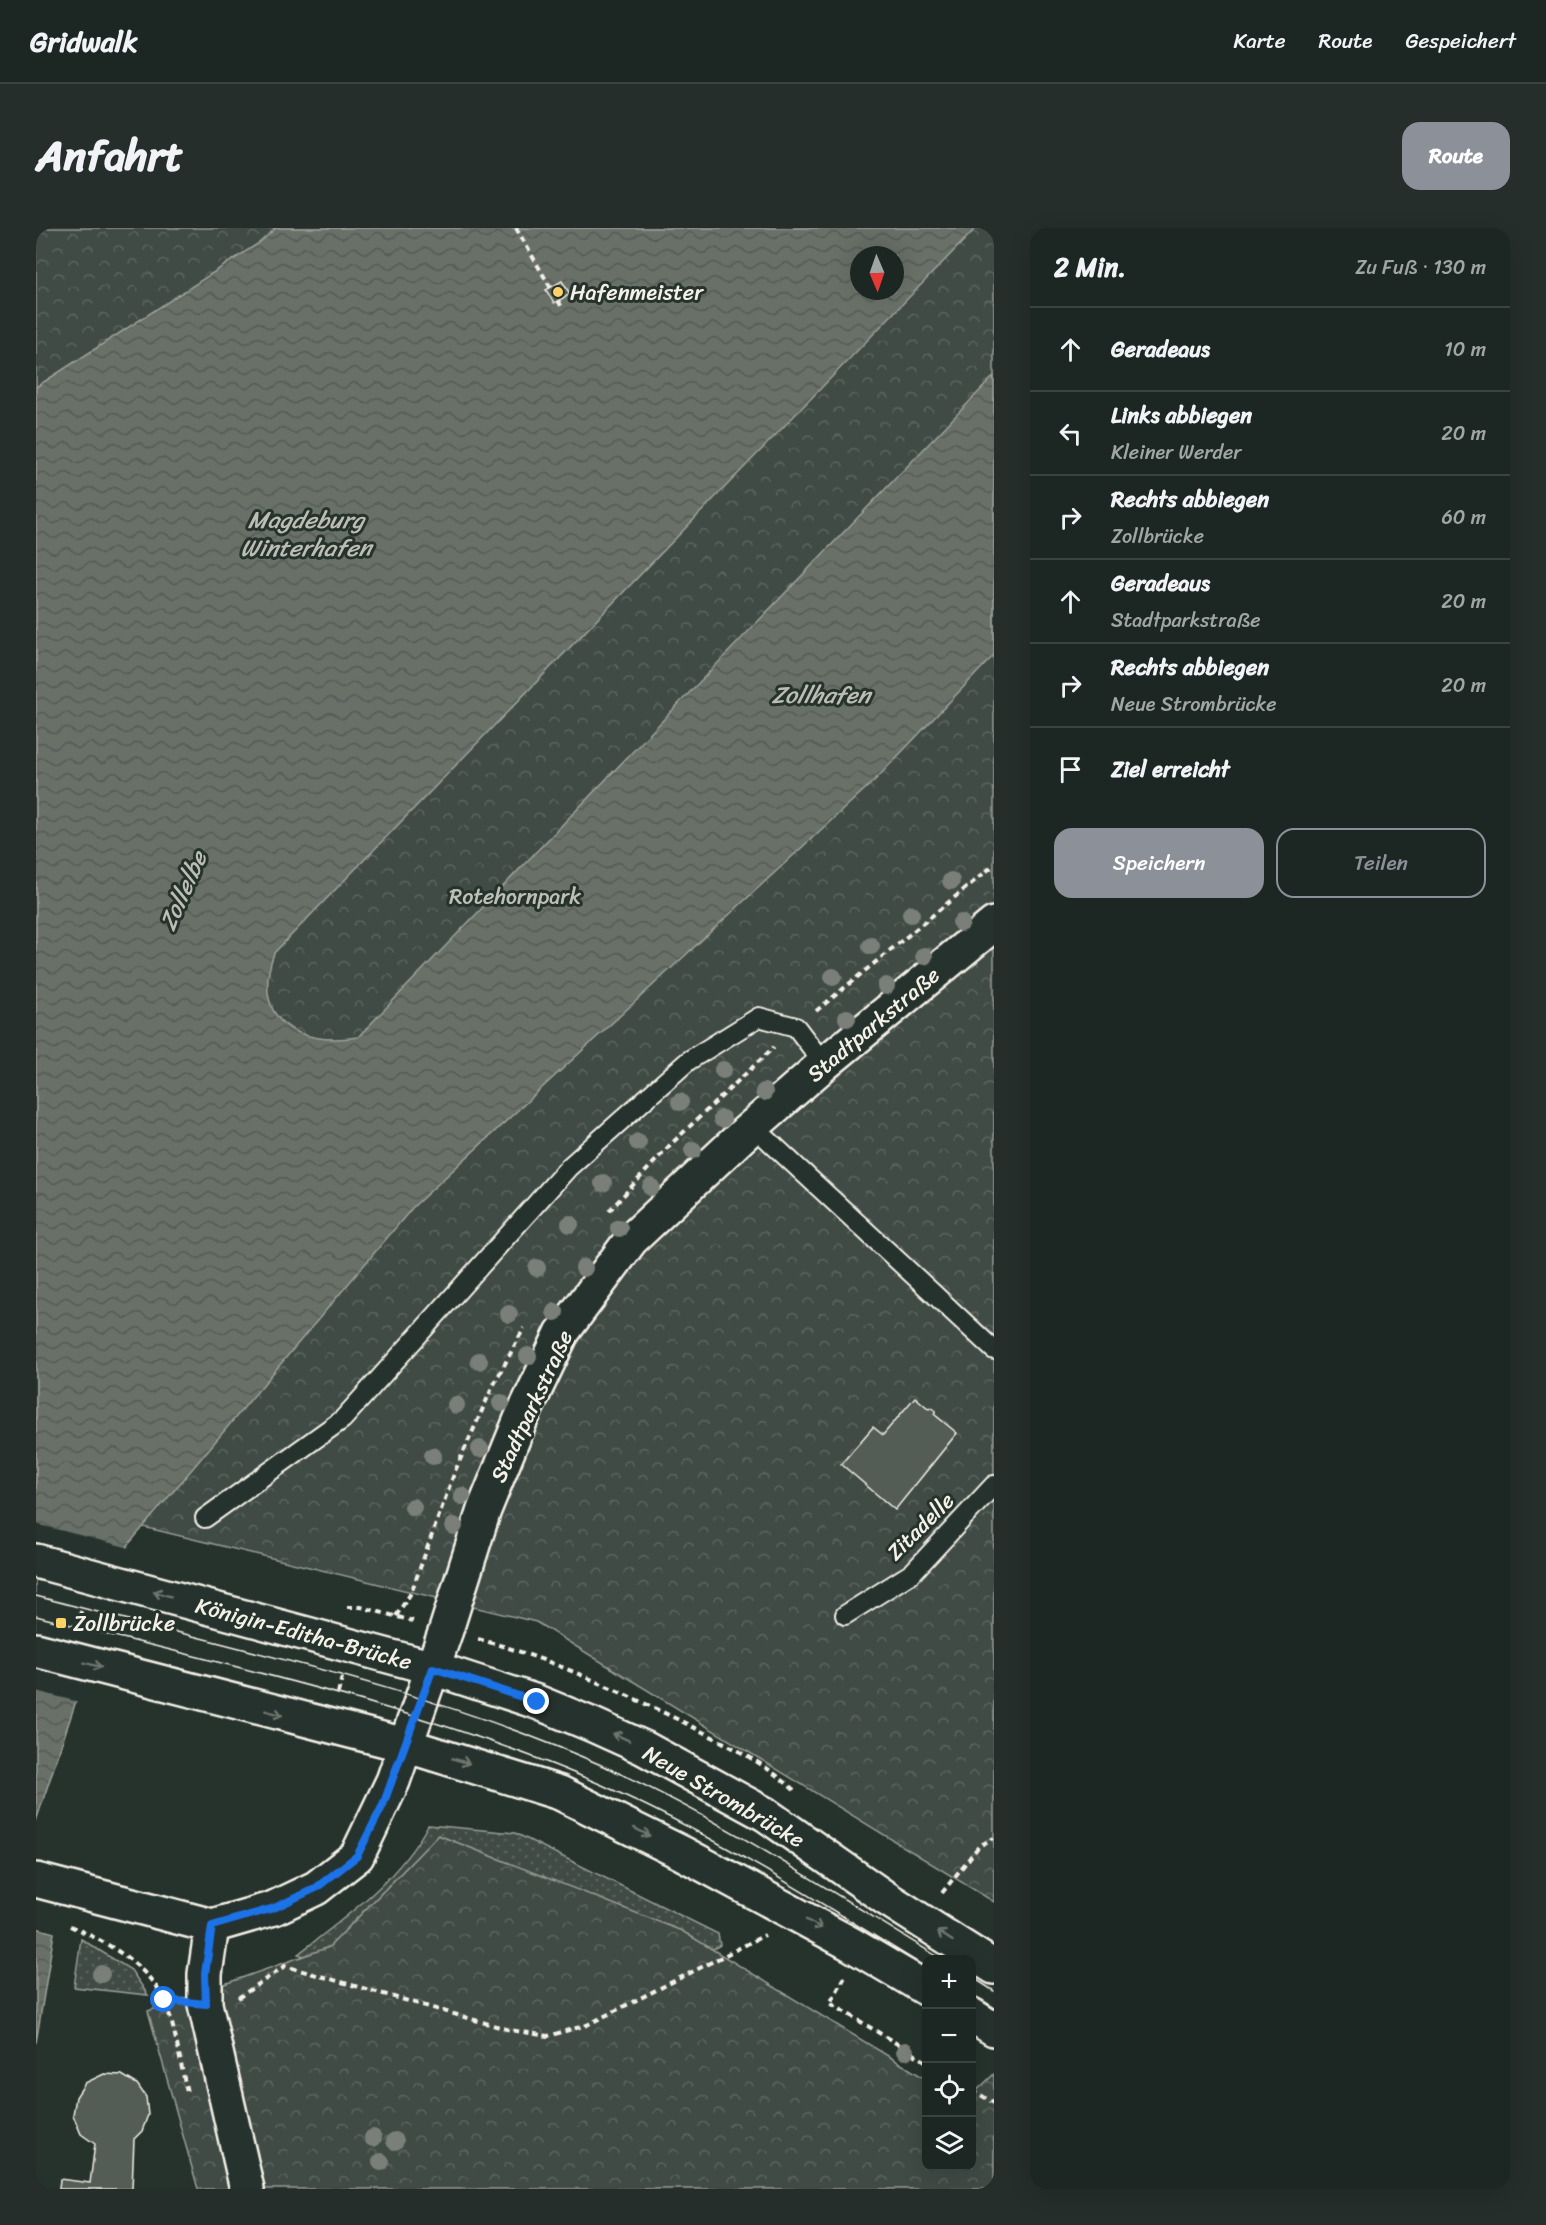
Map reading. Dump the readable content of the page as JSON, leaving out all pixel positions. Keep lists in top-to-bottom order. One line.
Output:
{"streets":{"main road":["Stadtparkstraße","Königin-Editha-Brücke","Neue Strombrücke"],"lane":["Zitadelle"]},"crossings":[["Stadtparkstraße","Königin-Editha-Brücke"],["Stadtparkstraße","Neue Strombrücke"],["Königin-Editha-Brücke","Neue Strombrücke"]],"water":["Magdeburg Winterhafen","Zollhafen","Zollelbe"],"parks":["Rotehornpark"],"places":{"other":["Hafenmeister"],"transit":["Zollbrücke"]},"north":"bottom","page":{"header":"Gridwalk","nav":["Karte","Route","Gespeichert"],"title":"Anfahrt","buttons":["Route",["Speichern","Teilen"]],"heading":["2 Min.","Zu Fuß · 130 m"],"list":[["Geradeaus","10 m"],["Links abbiegen","Kleiner Werder","20 m"],["Rechts abbiegen","Zollbrücke","60 m"],["Geradeaus","Stadtparkstraße","20 m"],["Rechts abbiegen","Neue Strombrücke","20 m"],"Ziel erreicht"],"map_buttons":["+","−"]}}
